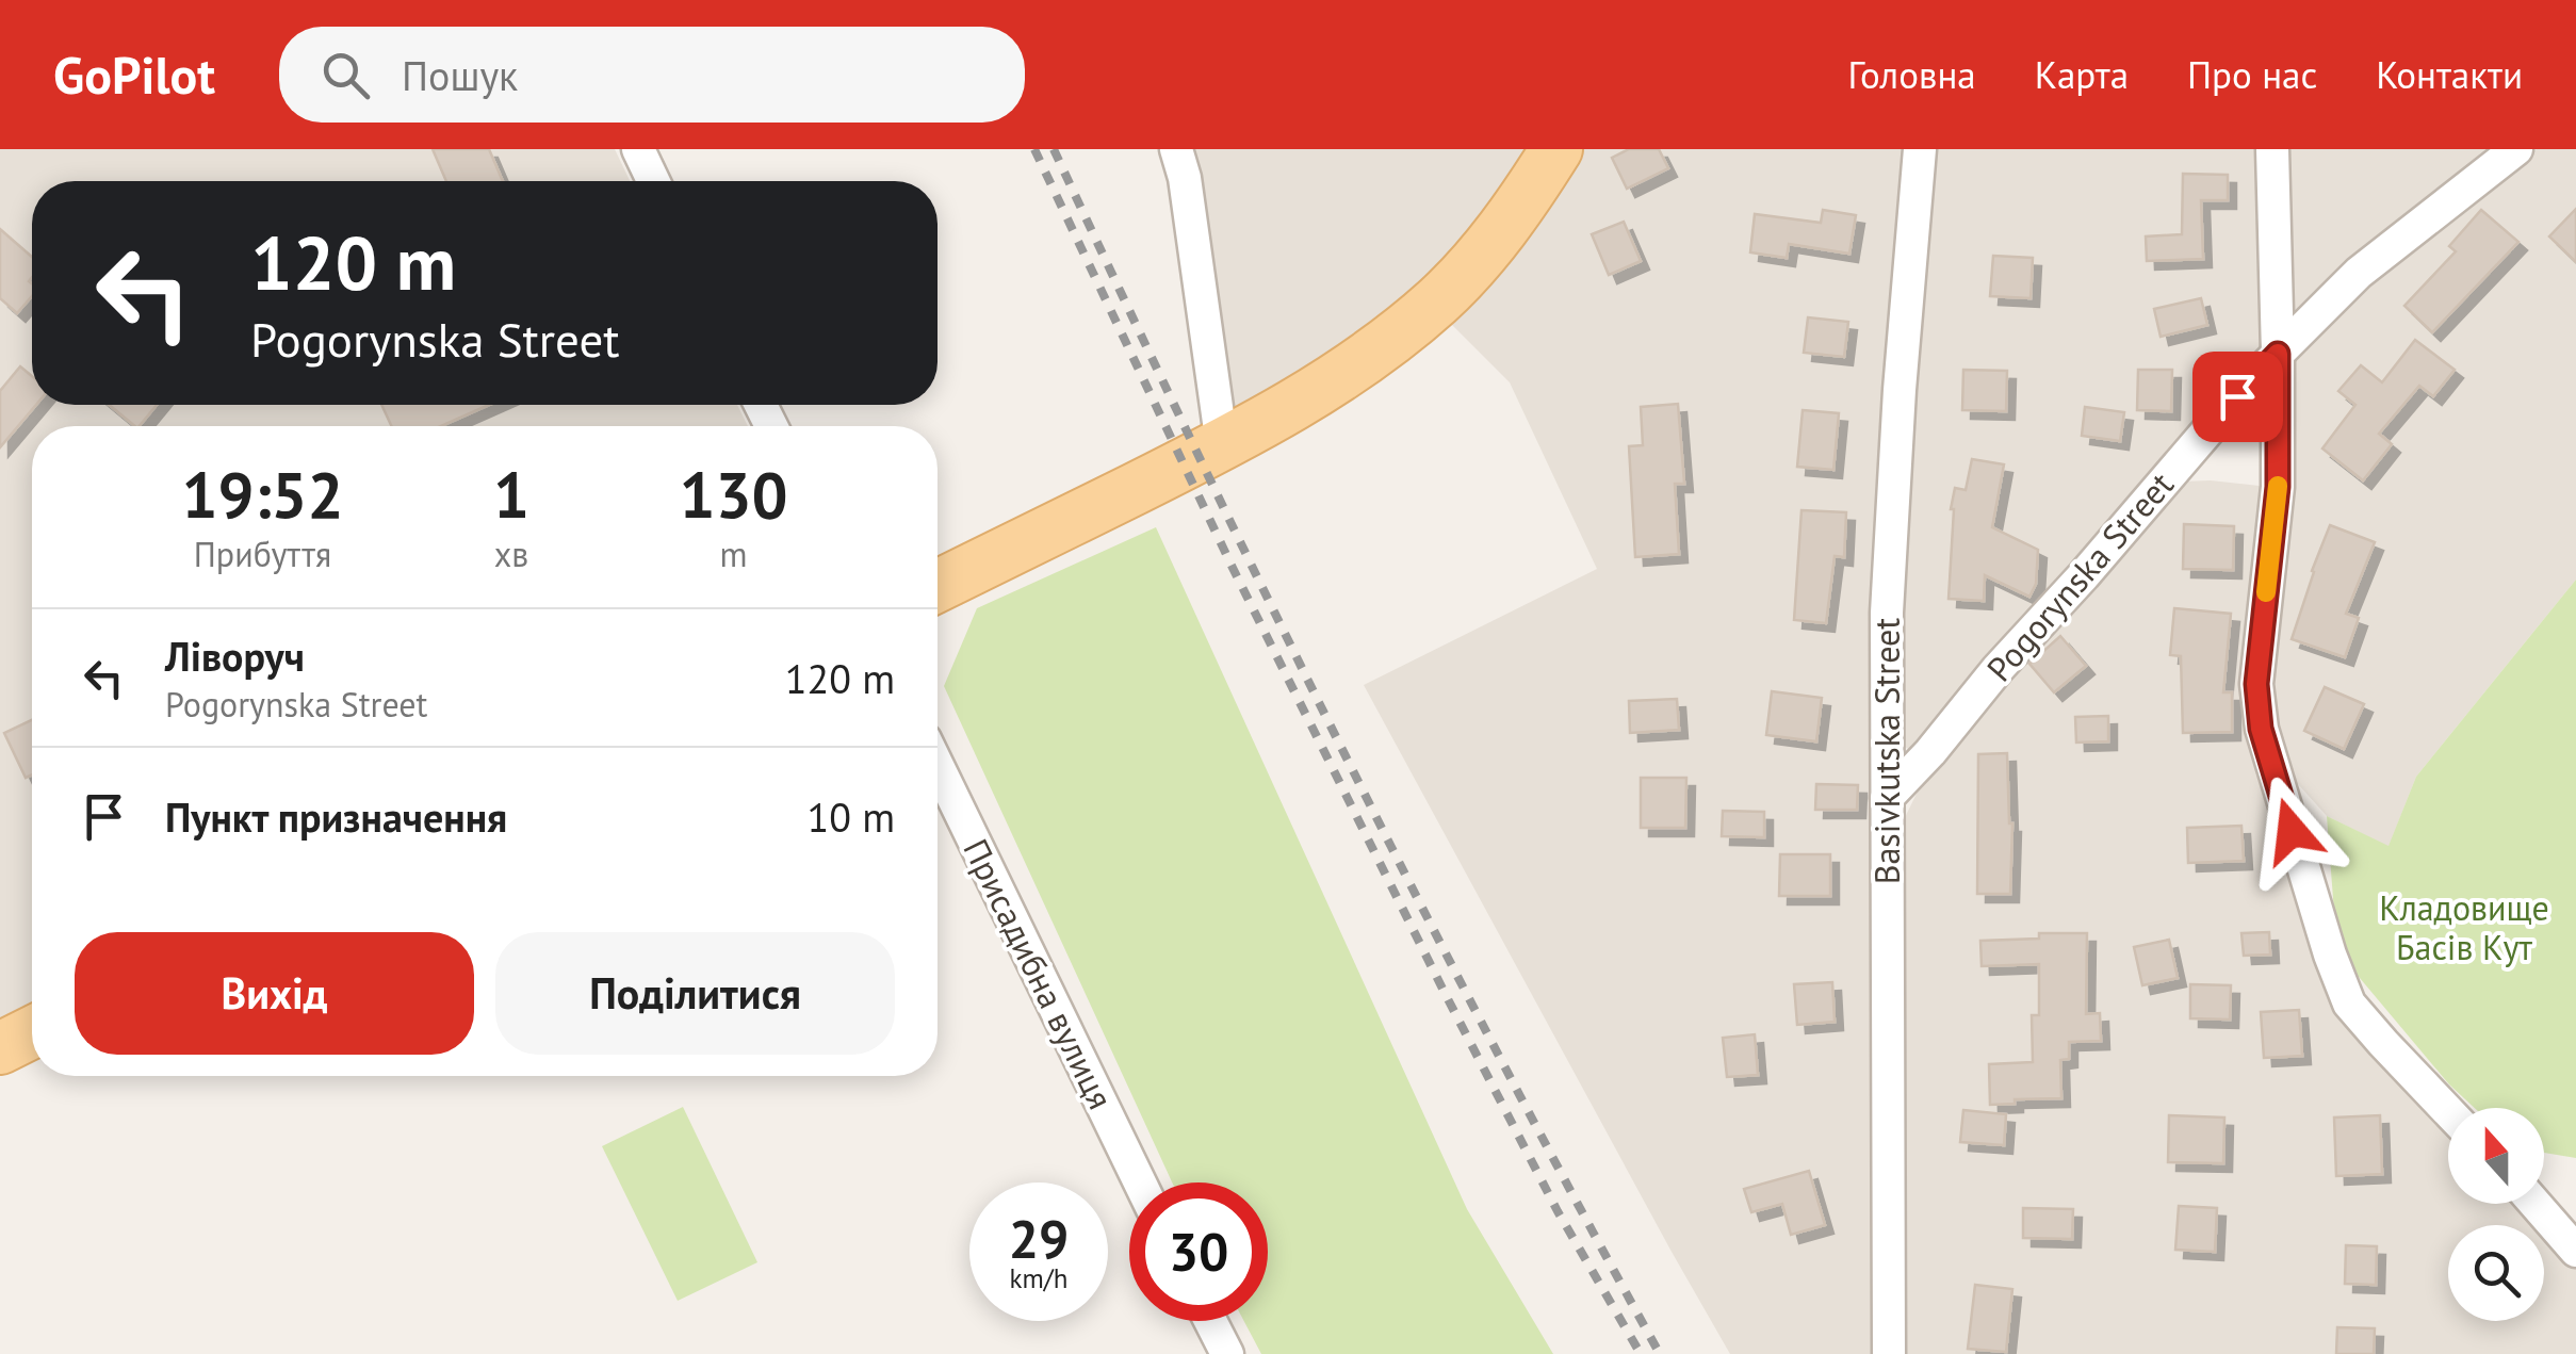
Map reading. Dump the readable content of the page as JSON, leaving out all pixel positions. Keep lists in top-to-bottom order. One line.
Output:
{"streets":{"street":["Pogorynska Street","Basivkutska Street","Присадибна вулиця"]},"crossings":[["Pogorynska Street","Basivkutska Street"]],"parks":["Кладовище Басів Кут"],"north":"top","page":{"header":"GoPilot","search":"Пошук","nav":["Головна","Карта","Про нас","Контакти"],"turn":["120 m","Pogorynska Street"],"eta":["19:52","Прибуття","1","хв","130","m"],"list":[{"name":"Ліворуч","note":"Pogorynska Street","value":"120 m"},{"name":"Пункт призначення","value":"10 m"}],"buttons":["Вихід","Поділитися"],"speed":"29 km/h","limit":"30"}}
